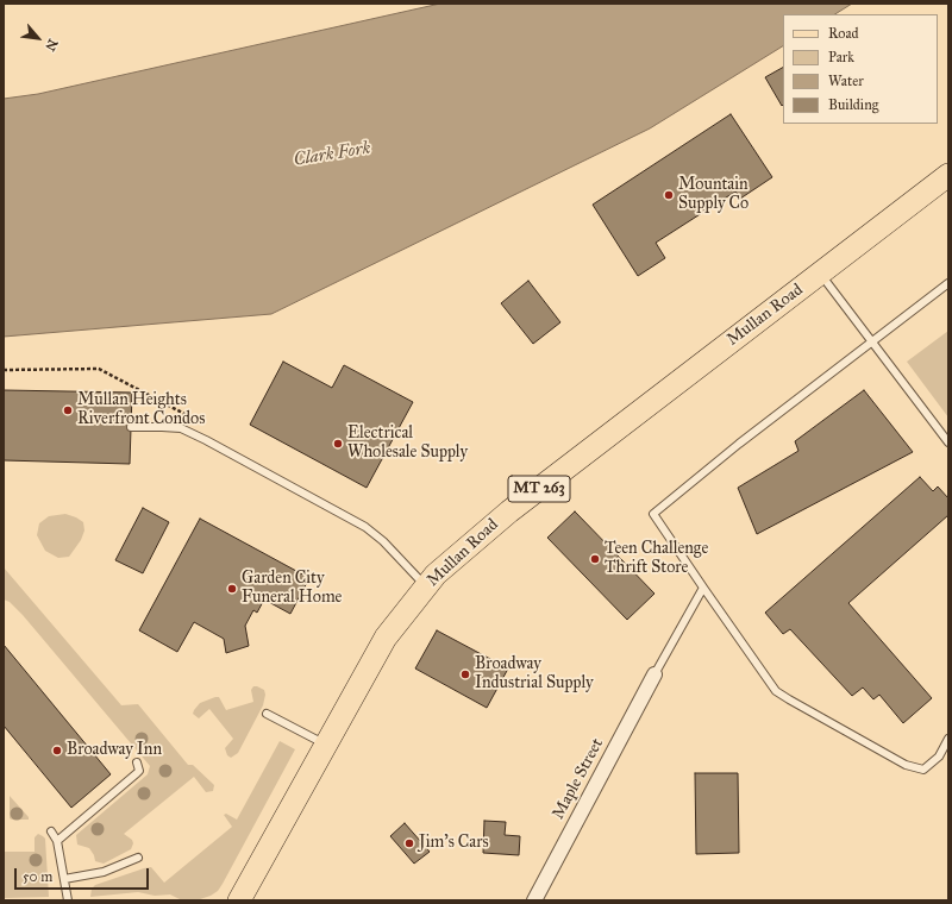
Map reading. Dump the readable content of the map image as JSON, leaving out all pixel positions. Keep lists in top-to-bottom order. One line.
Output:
{"streets":{"main road":["Mullan Road","MT 263"],"street":["Maple Street"]},"water":["Clark Fork"],"places":["Mountain Supply Co","Mullan Heights Riverfront Condos","Electrical Wholesale Supply","Teen Challenge Thrift Store","Garden City Funeral Home","Broadway Industrial Supply","Broadway Inn","Jim's Cars"],"legend":["Road","Park","Water","Building"],"scale_bar":"50 m","north":"bottom right"}
